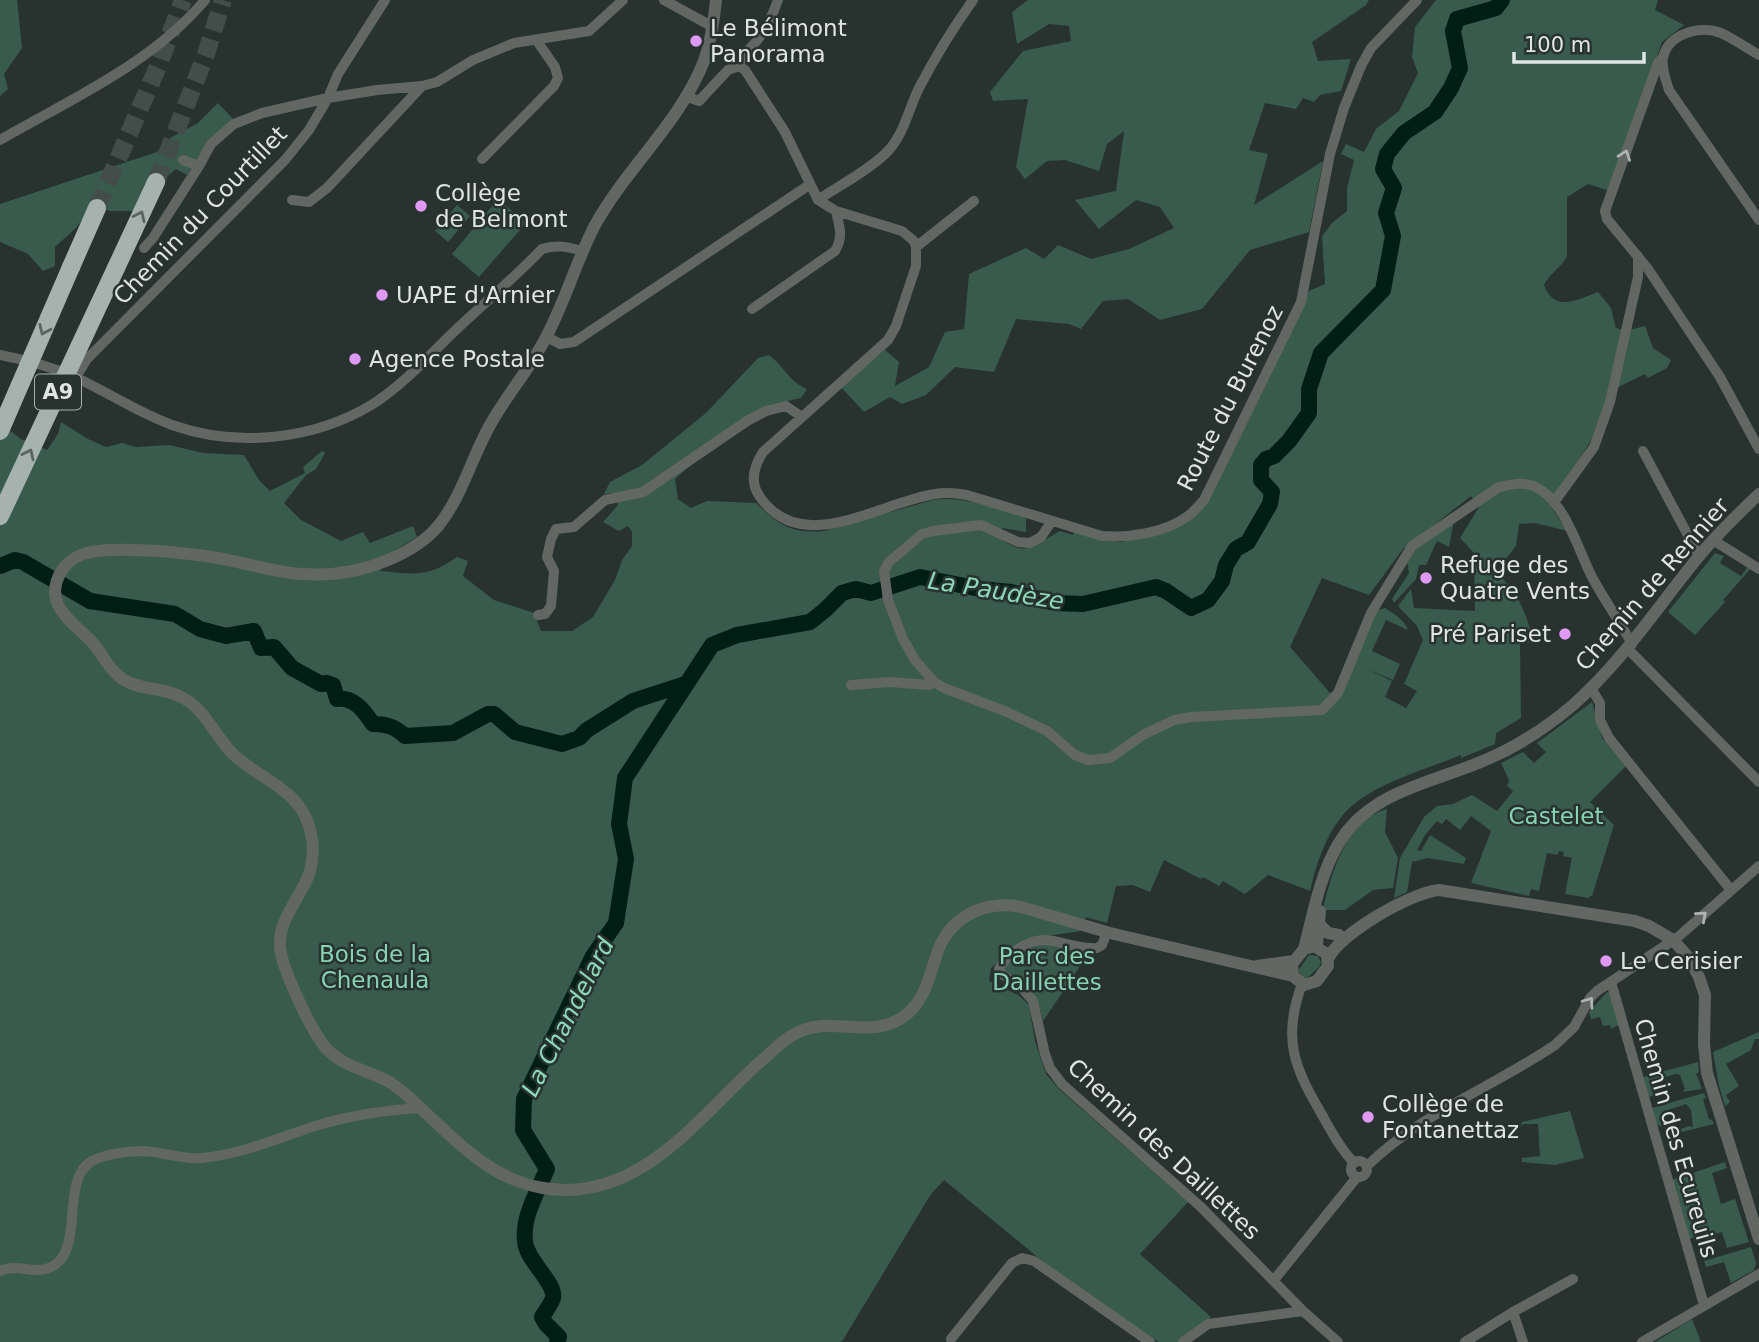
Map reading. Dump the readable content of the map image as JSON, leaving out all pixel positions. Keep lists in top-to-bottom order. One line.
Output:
{"streets":{"highway":["A9"],"street":["Chemin du Courtillet","Route du Burenoz","Chemin de Rennier","Chemin des Ecureuils","Chemin des Daillettes"]},"water":["La Paudèze","La Chandelard"],"parks":["Castelet","Bois de la Chenaula","Parc des Daillettes"],"places":["Le Bélimont Panorama","Collège de Belmont","UAPE d'Arnier","Agence Postale","Refuge des Quatre Vents","Pré Pariset","Le Cerisier","Collège de Fontanettaz"],"scale_bar":"100 m"}
